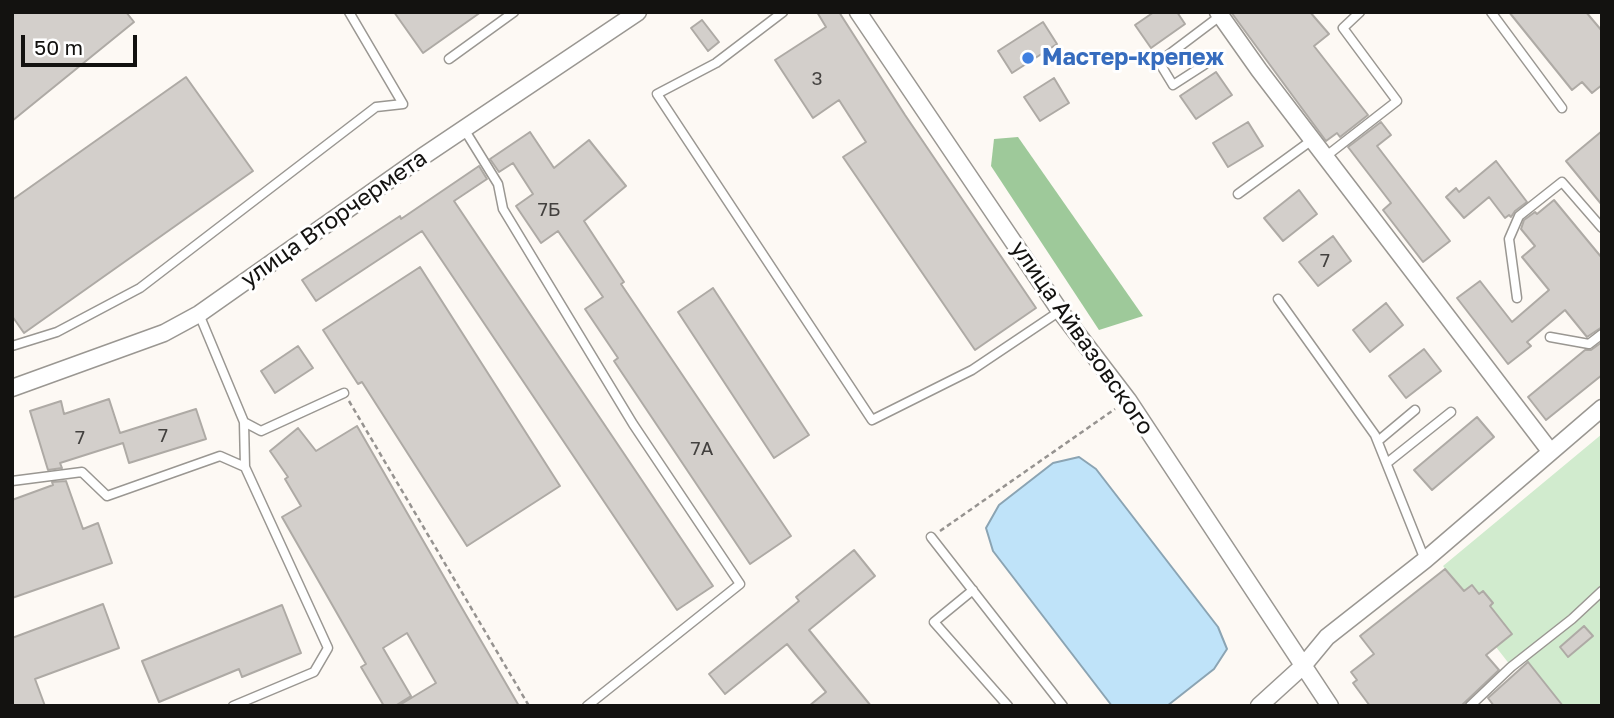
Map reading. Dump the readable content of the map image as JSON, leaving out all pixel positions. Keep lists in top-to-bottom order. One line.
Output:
{"streets":{"street":["улица Вторчермета","улица Айвазовского"]},"places":["Мастер-крепеж"],"house_numbers":["3","7Б","7","7","7","7А"],"scale_bar":"50 m"}
